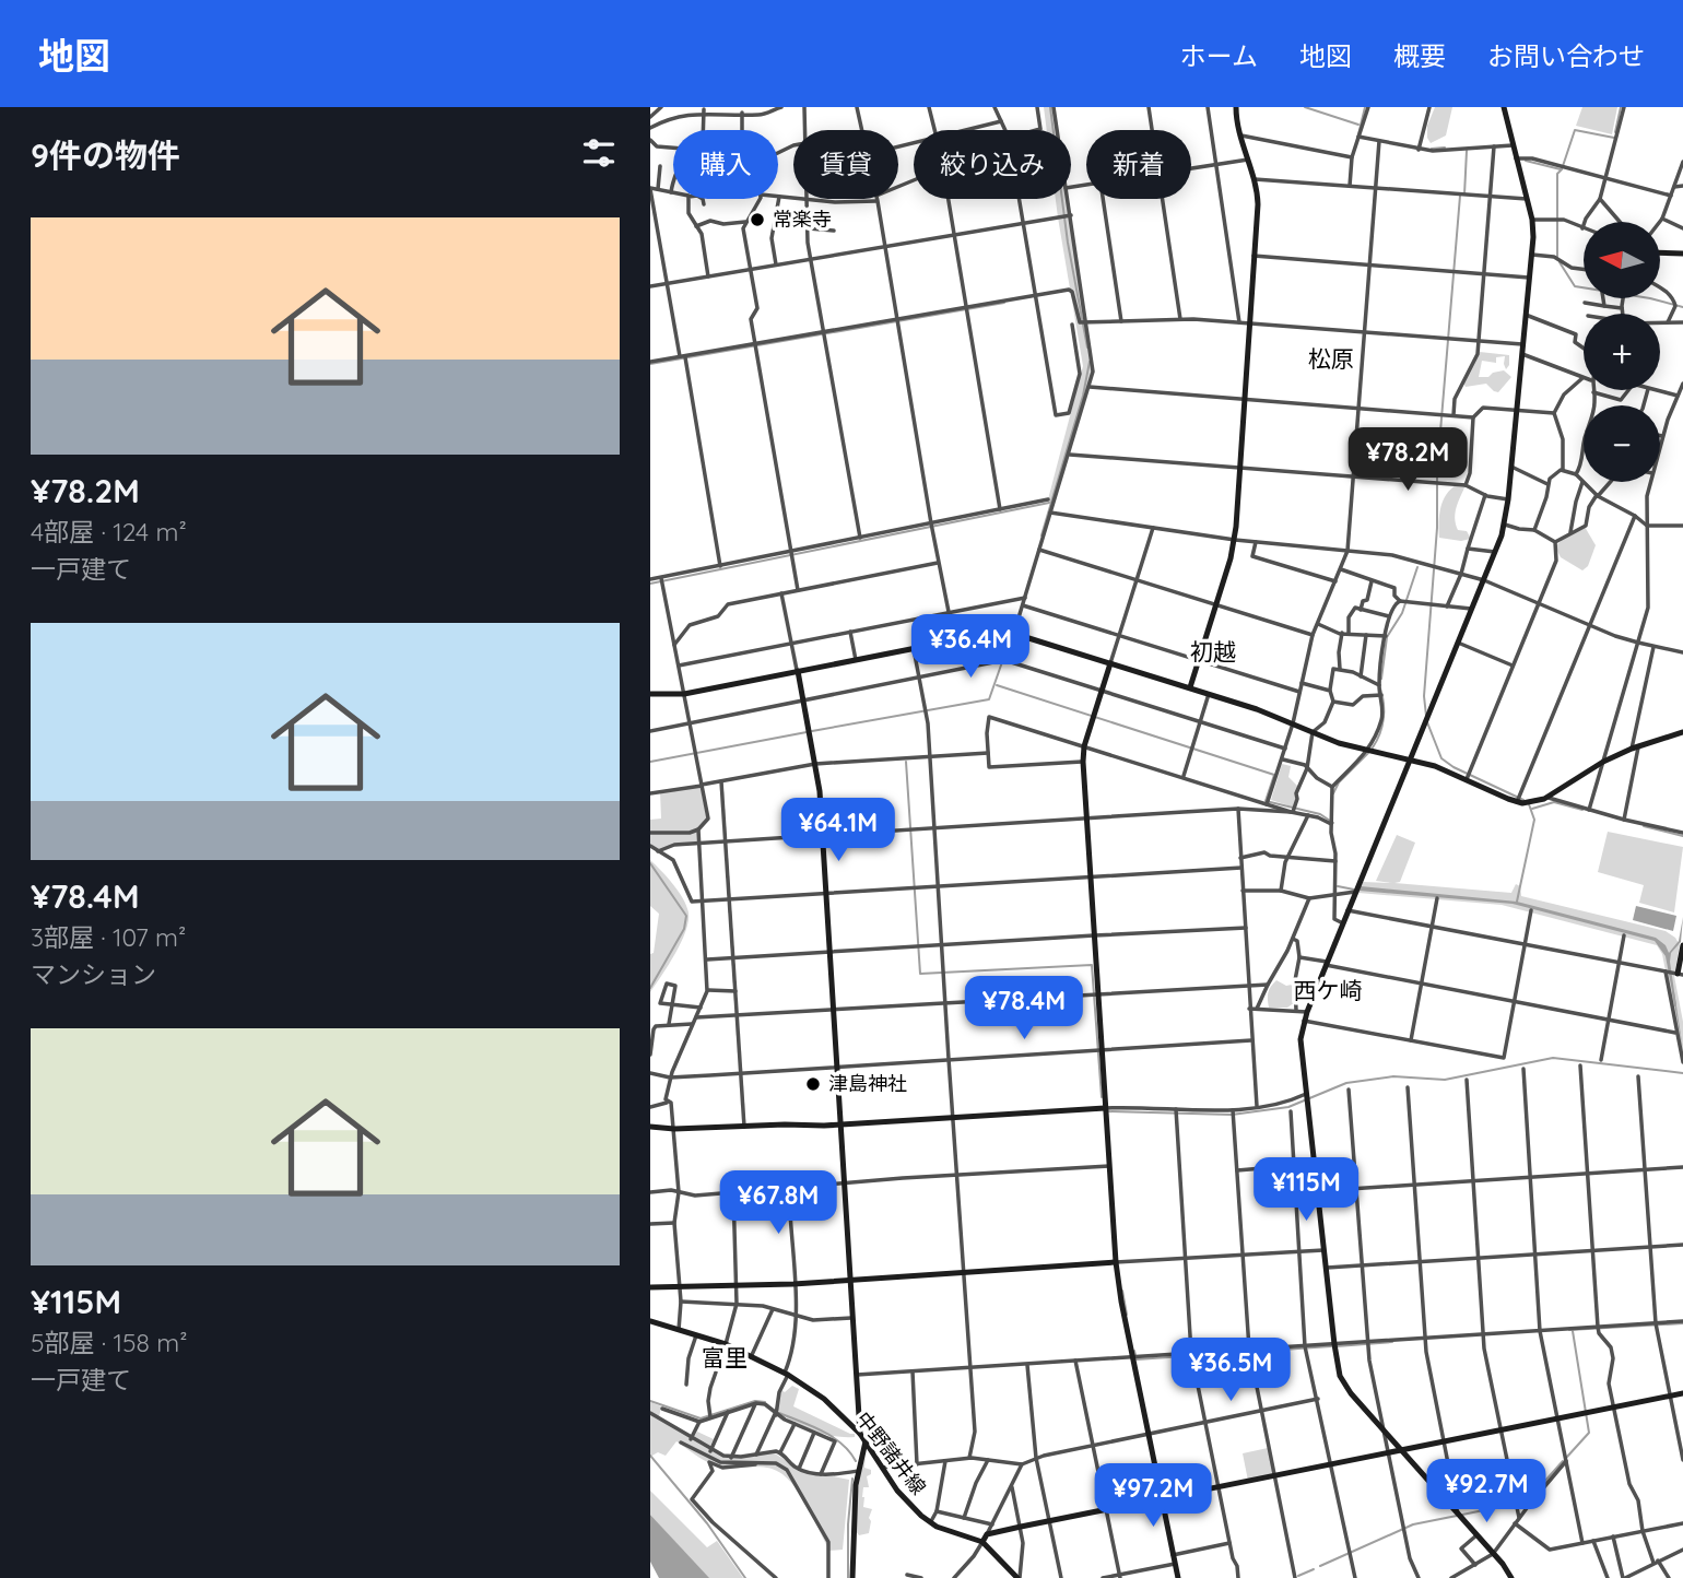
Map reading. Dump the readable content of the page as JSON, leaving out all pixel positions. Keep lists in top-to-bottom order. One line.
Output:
{"streets":{"street":["中野諸井線"]},"districts":["松原","初越","西ケ崎","富里"],"places":["常楽寺","津島神社"],"north":"left","page":{"header":"地図","nav":["ホーム","地図","概要","お問い合わせ"],"heading":"9件の物件","chip":["購入","賃貸","絞り込み","新着"],"list":[{"name":"¥78.2M","note":"4部屋 · 124 m² · 一戸建て"},{"name":"¥78.4M","note":"3部屋 · 107 m² · マンション"},{"name":"¥115M","note":"5部屋 · 158 m² · 一戸建て"}],"map_buttons":["+","−"],"price":["¥78.2M","¥36.4M","¥64.1M","¥78.4M","¥115M","¥67.8M","¥36.5M","¥92.7M","¥97.2M"]}}
